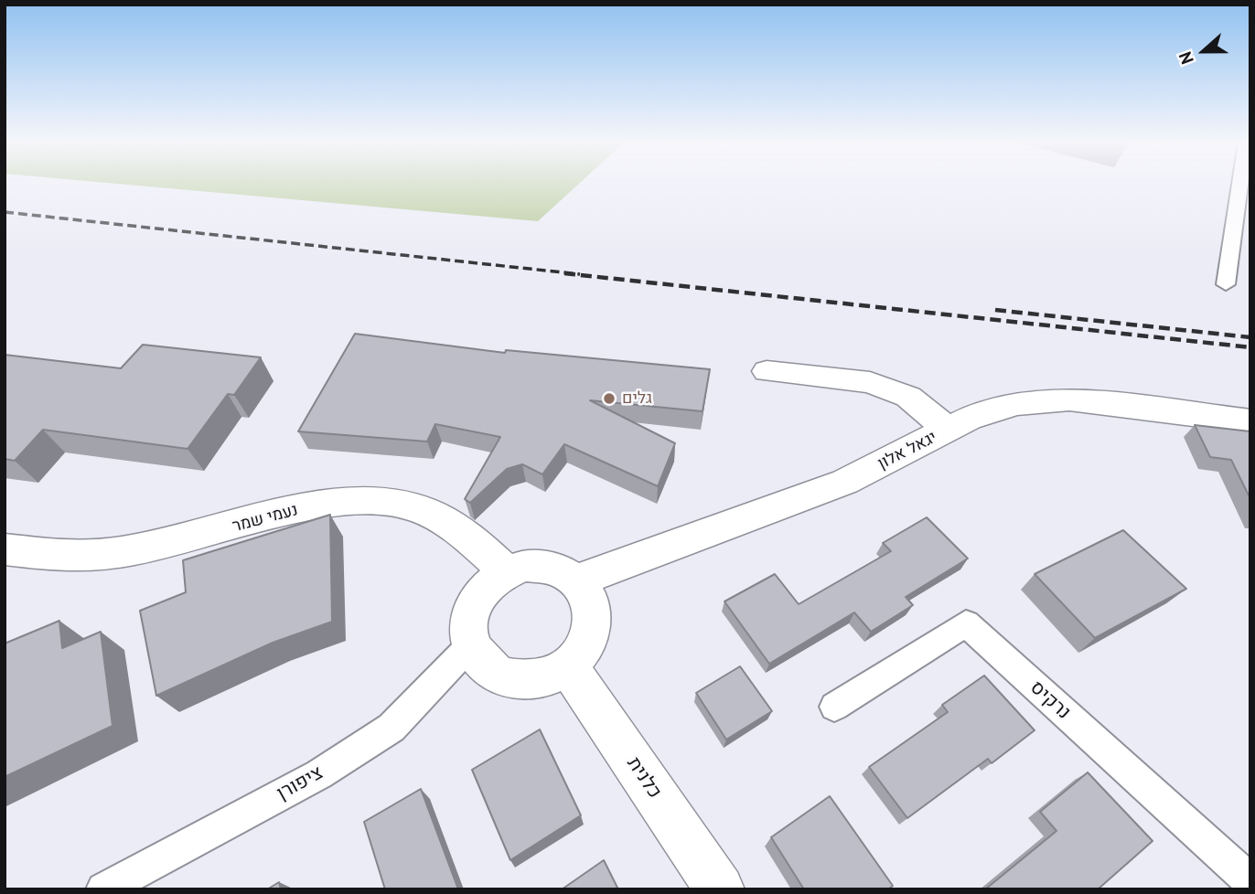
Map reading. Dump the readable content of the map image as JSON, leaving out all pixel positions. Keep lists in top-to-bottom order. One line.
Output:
{"streets":{"street":["יגאל אלון","נעמי שמר","נרקיס","כלנית","ציפורן"]},"crossings":[["יגאל אלון","נעמי שמר"],["יגאל אלון","כלנית"],["יגאל אלון","ציפורן"],["נעמי שמר","כלנית"],["נעמי שמר","ציפורן"],["כלנית","ציפורן"]],"places":["גלים"],"north":"left"}
